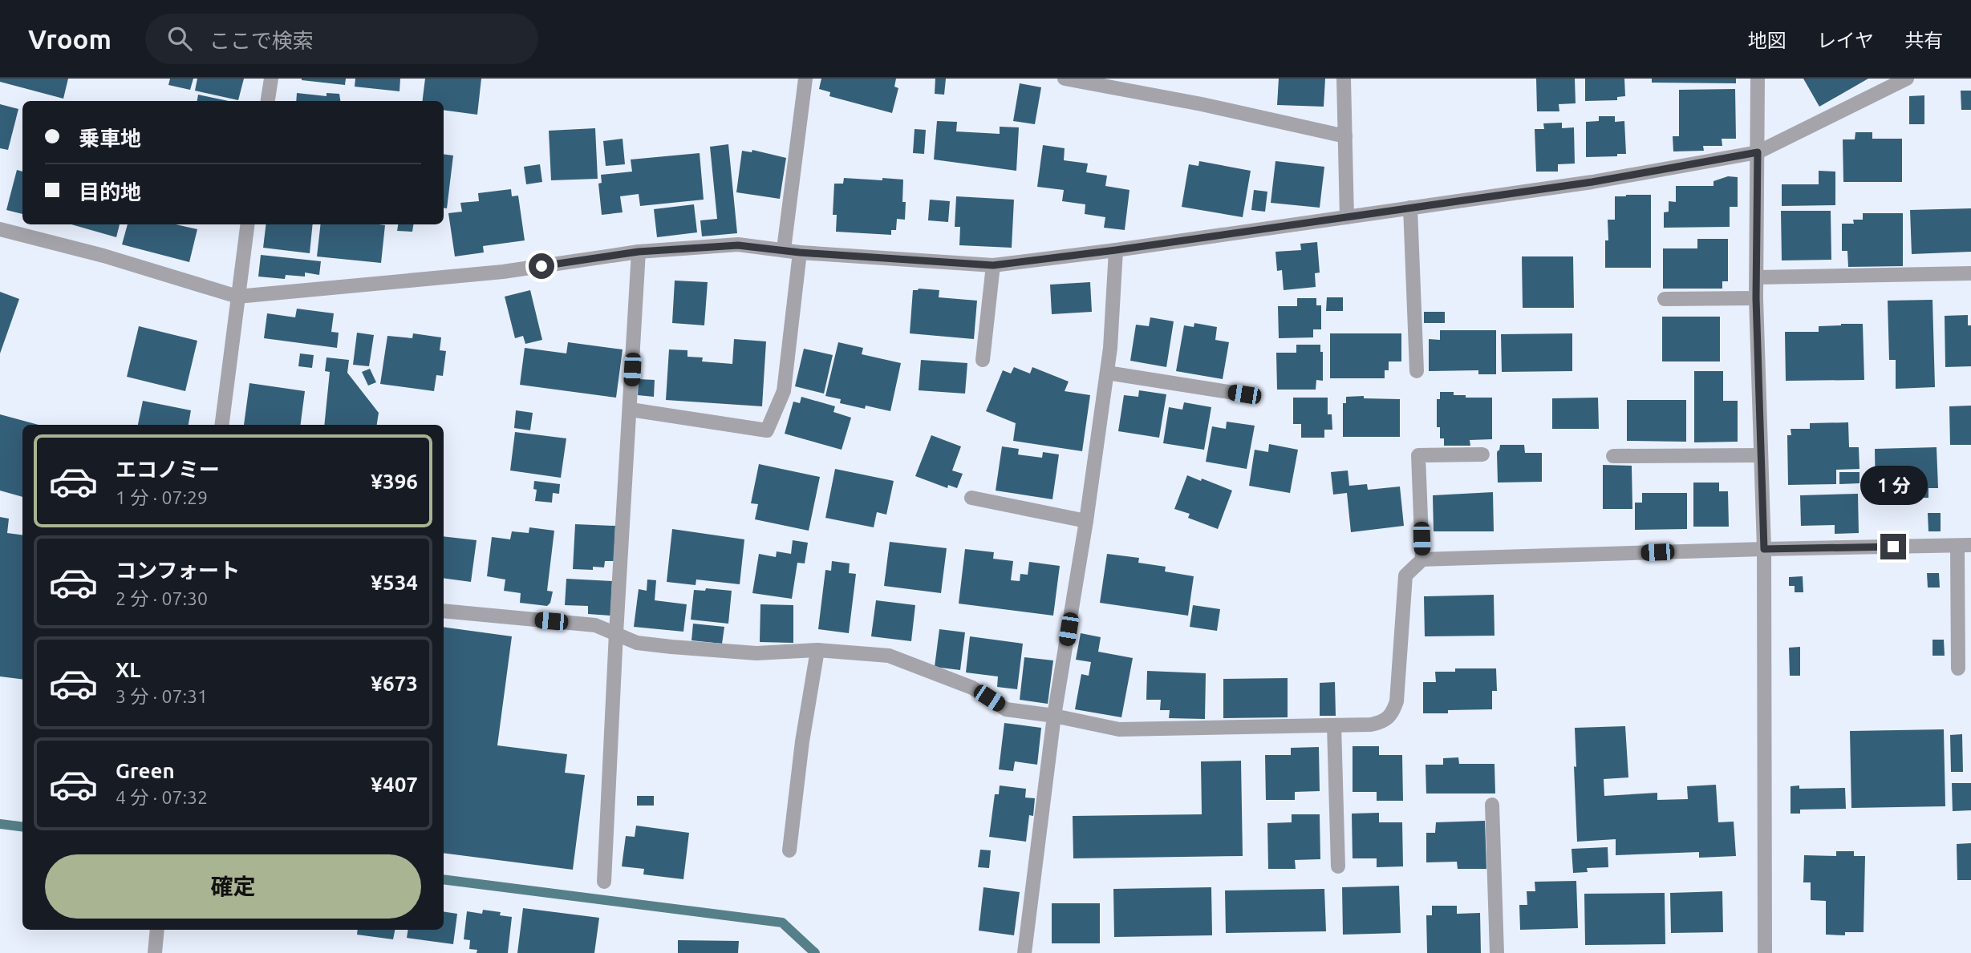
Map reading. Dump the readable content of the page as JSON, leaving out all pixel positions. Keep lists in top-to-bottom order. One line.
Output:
{"page":{"header":"Vroom","search":"ここで検索","nav":["地図","レイヤ","共有"],"banner":["乗車地","目的地"],"list":[{"name":"エコノミー","note":"1 分 · 07:29","value":"¥396"},{"name":"コンフォート","note":"2 分 · 07:30","value":"¥534"},{"name":"XL","note":"3 分 · 07:31","value":"¥673"},{"name":"Green","note":"4 分 · 07:32","value":"¥407"}],"bubble":"1 分","buttons":"確定"}}
